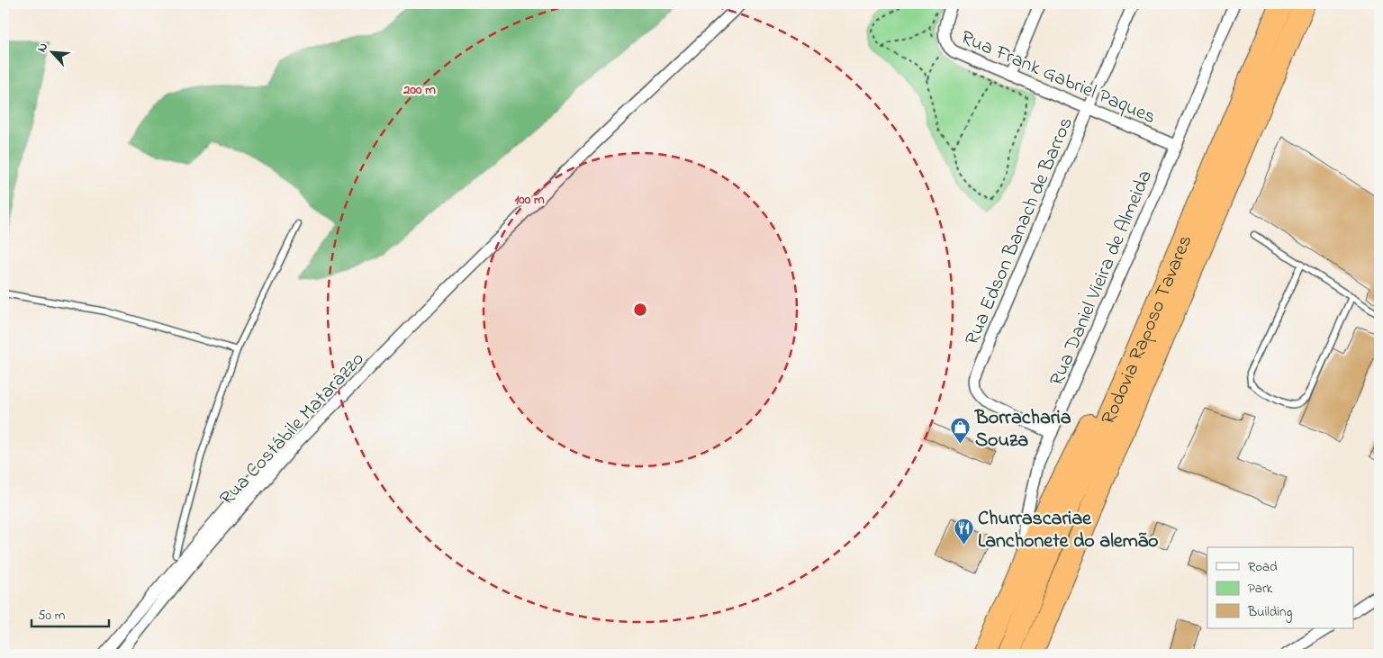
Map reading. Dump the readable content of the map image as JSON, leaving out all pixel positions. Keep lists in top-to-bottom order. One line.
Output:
{"streets":{"highway":["Rodovia Raposo Tavares"],"street":["Rua Frank Gabriel Paques","Rua Edson Banach de Barros","Rua Daniel Vieira de Almeida","Rua Costábile Matarazzo"]},"crossings":[["Rua Frank Gabriel Paques","Rua Edson Banach de Barros"],["Rua Frank Gabriel Paques","Rua Daniel Vieira de Almeida"],["Rua Edson Banach de Barros","Rua Daniel Vieira de Almeida"]],"places":{"shop":["Borracharia Souza"],"restaurant":["Churrascariae Lanchonete do alemão"]},"legend":["Road","Park","Building"],"scale_bar":"50 m","north":"top left","rings":["200 m","100 m"]}
